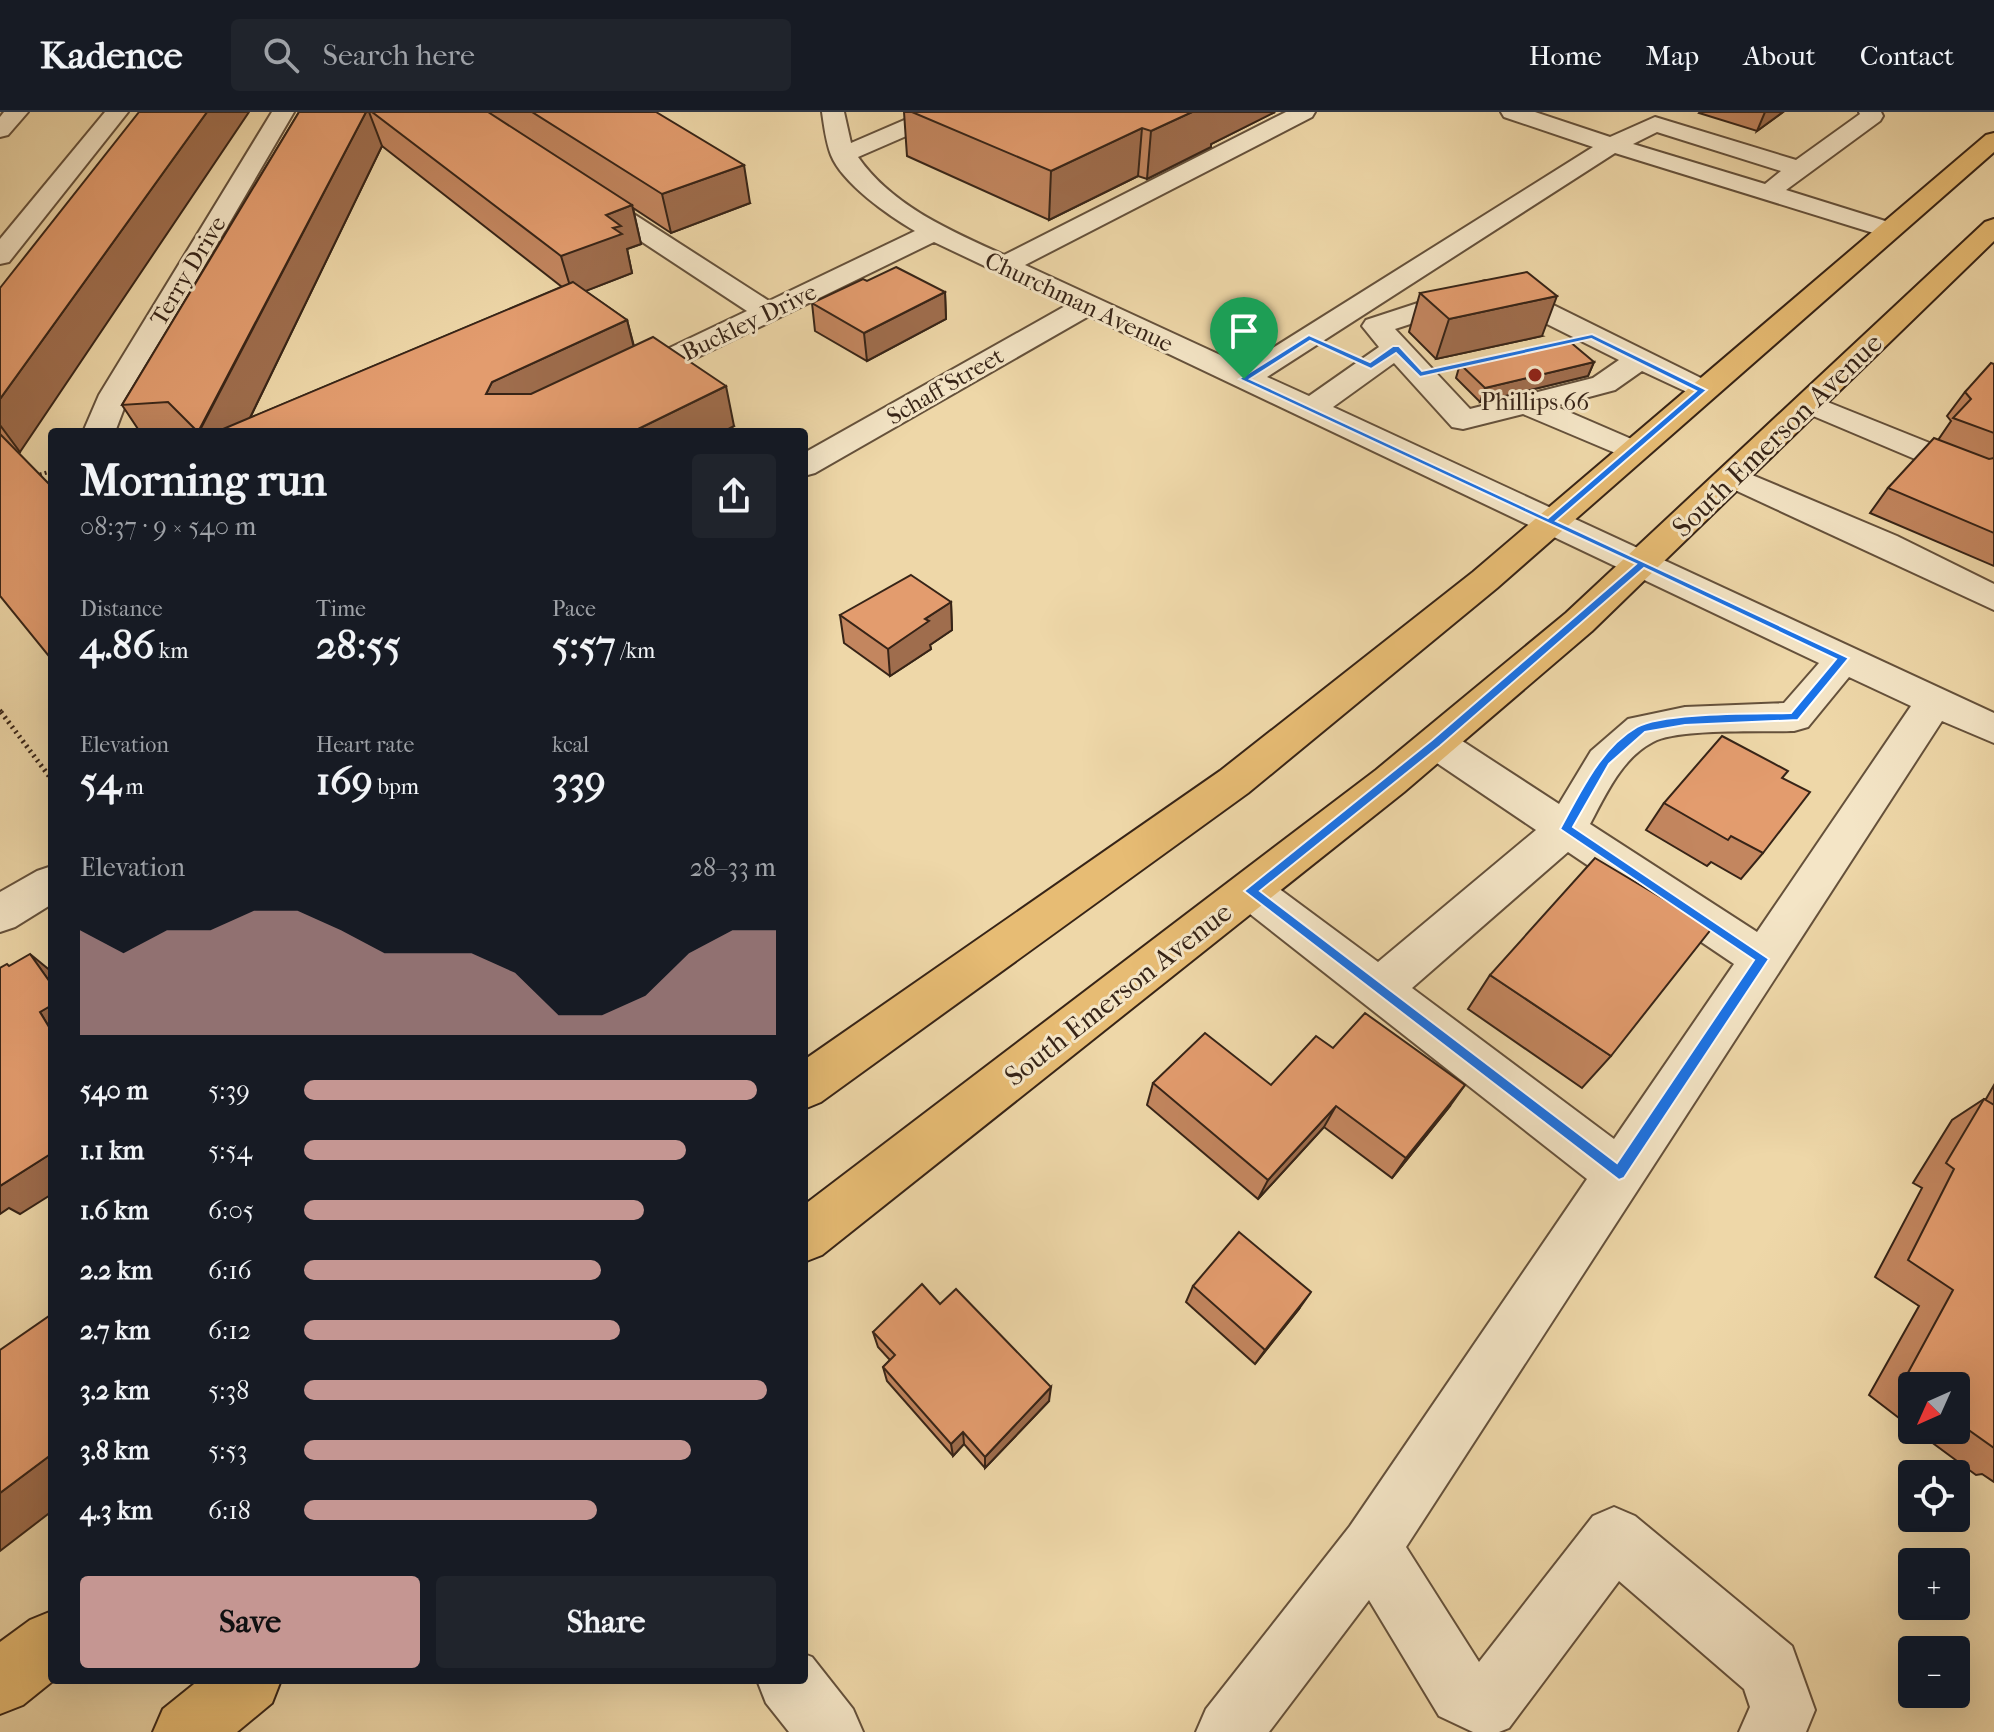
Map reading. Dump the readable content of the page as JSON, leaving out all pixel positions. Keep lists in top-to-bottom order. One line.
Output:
{"streets":{"main road":["South Emerson Avenue"],"street":["Terry Drive","Churchman Avenue","Buckley Drive","Schaff Street"]},"crossings":[["Churchman Avenue","Buckley Drive"],["Churchman Avenue","Schaff Street"],["Churchman Avenue","South Emerson Avenue"]],"places":["Phillips 66"],"north":"bottom left","page":{"header":"Kadence","search":"Search here","nav":["Home","Map","About","Contact"],"heading":["Morning run","08:37 · 9 × 540 m"],"stats":[["Distance","4.86 km"],["Time","28:55"],["Pace","5:57 /km"],["Elevation","54 m"],["Heart rate","169 bpm"],["kcal","339"]],"chart":["Elevation","28–33 m"],"list":[{"name":"540 m","note":"5:39"},{"name":"1.1 km","note":"5:54"},{"name":"1.6 km","note":"6:05"},{"name":"2.2 km","note":"6:16"},{"name":"2.7 km","note":"6:12"},{"name":"3.2 km","note":"5:38"},{"name":"3.8 km","note":"5:53"},{"name":"4.3 km","note":"6:18"}],"map_buttons":["+","−"],"buttons":["Save","Share"]}}
